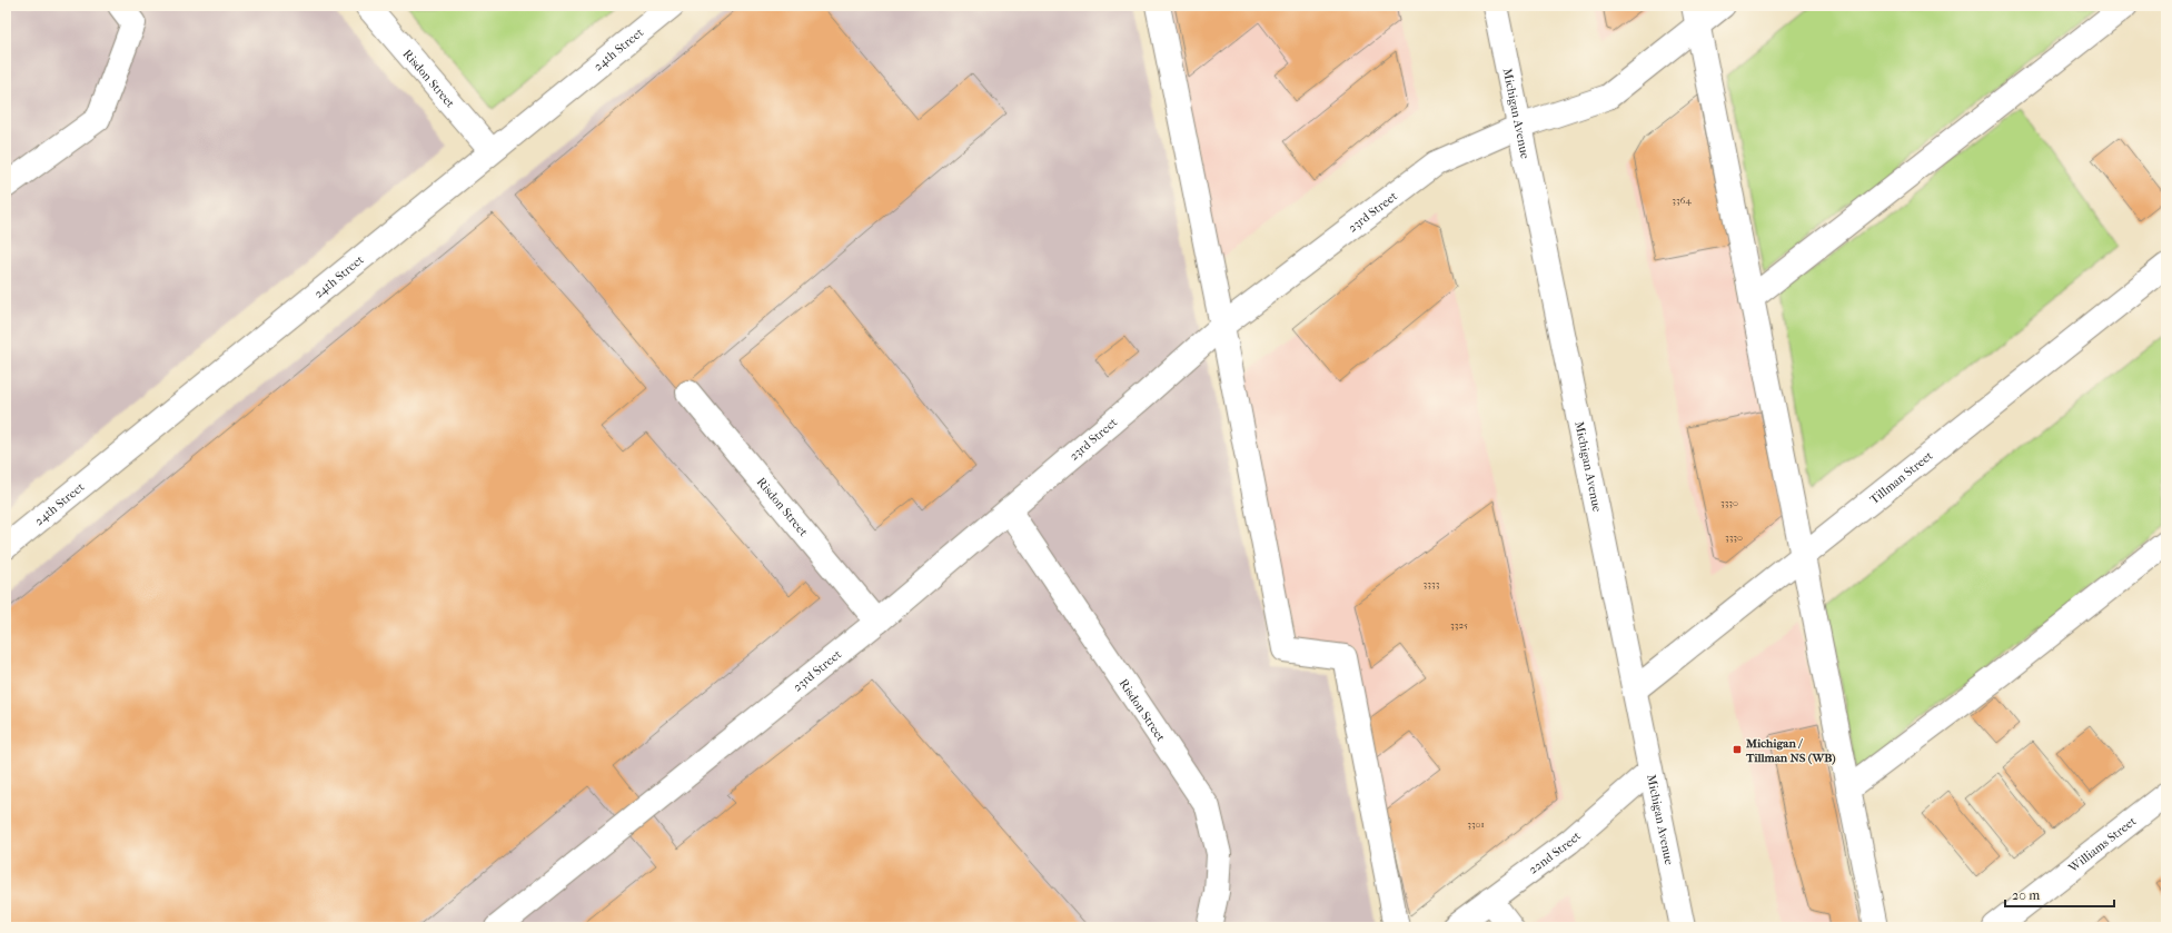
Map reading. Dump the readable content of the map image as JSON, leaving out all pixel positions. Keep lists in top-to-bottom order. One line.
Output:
{"streets":{"street":["24th Street","Risdon Street","Michigan Avenue","23rd Street","Tillman Street","Williams Street","22nd Street"]},"crossings":[["24th Street","Risdon Street"],["Risdon Street","23rd Street"],["Michigan Avenue","23rd Street"],["Michigan Avenue","Tillman Street"],["Michigan Avenue","22nd Street"]],"places":{"transit":["Michigan / Tillman NS (WB)"]},"house_numbers":["3364","3330","3330","3333","3325","3301"],"scale_bar":"20 m"}
